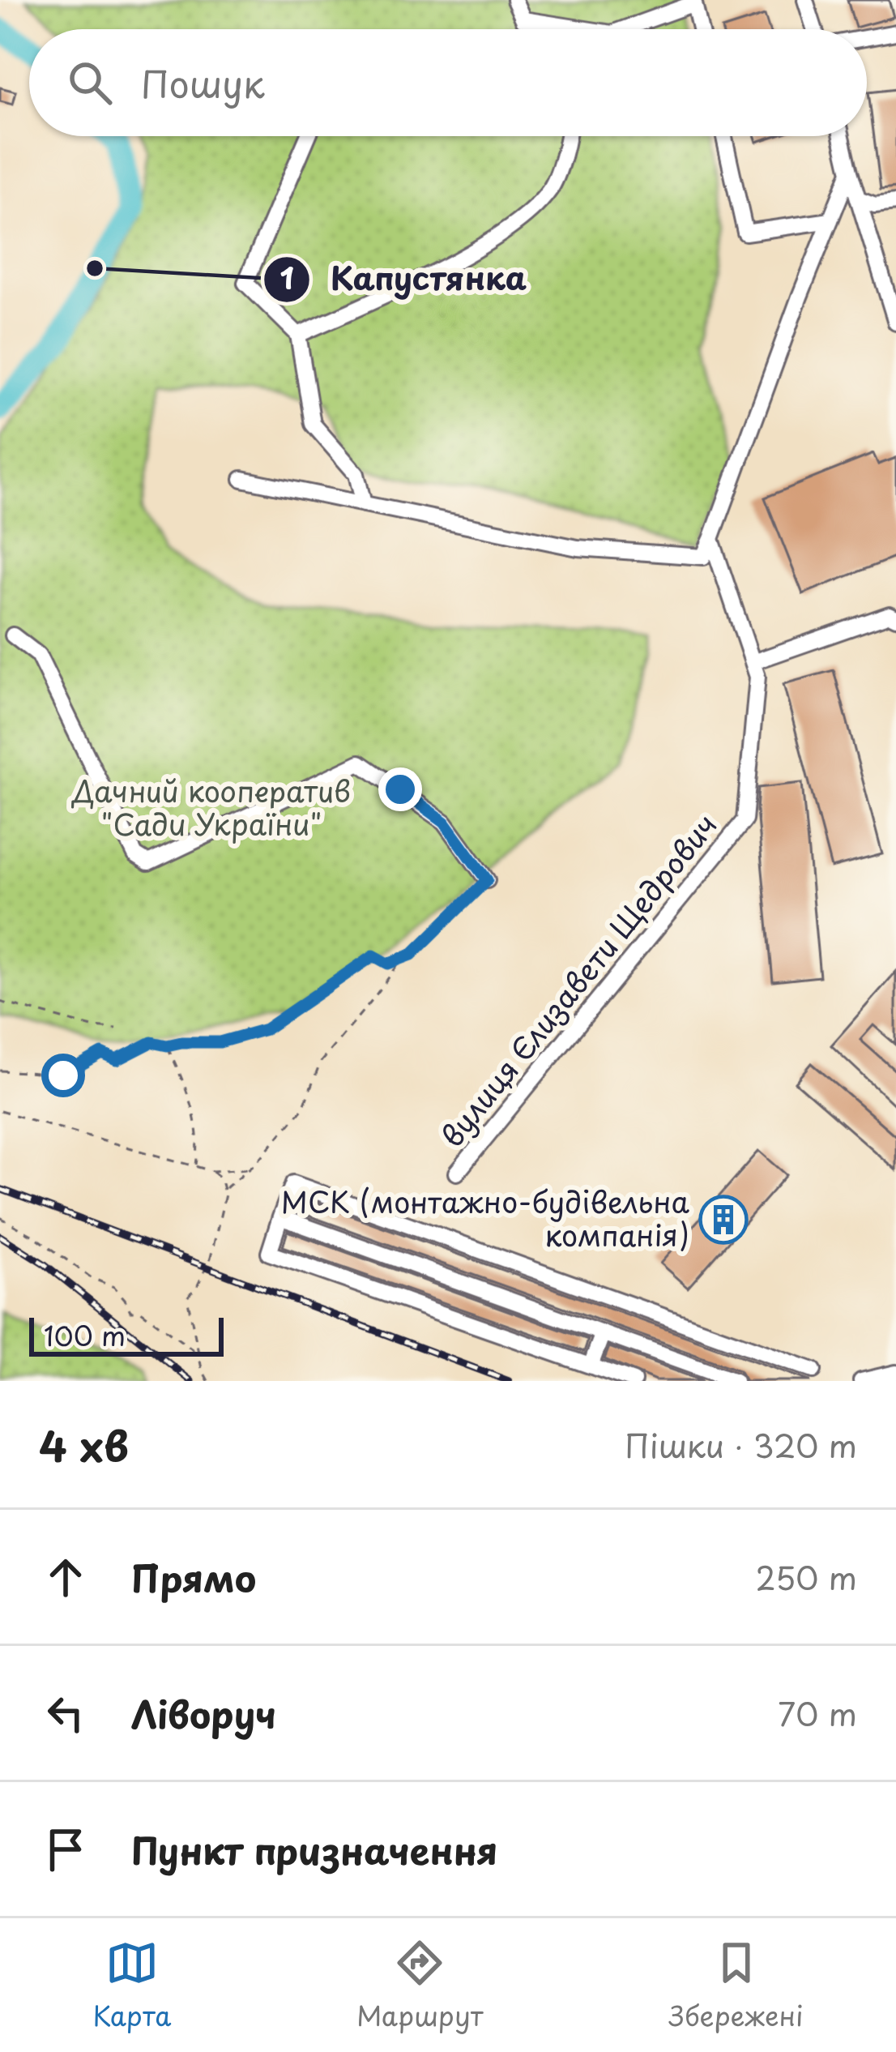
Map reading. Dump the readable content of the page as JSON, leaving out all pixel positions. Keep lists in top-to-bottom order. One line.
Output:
{"streets":{"street":["вулиця Єлизавети Щедрович"]},"parks":["Дачний кооператив \"Сади України\""],"places":{"other":["Капустянка"],"building":["МСК (монтажно-будівельна компанія)"]},"scale_bar":"100 m","page":{"search":"Пошук","scale":"100 m","heading":["4 хв","Пішки · 320 m"],"list":[["Прямо","250 m"],["Ліворуч","70 m"],"Пункт призначення"],"nav":["Карта","Маршрут","Збережені"]}}
